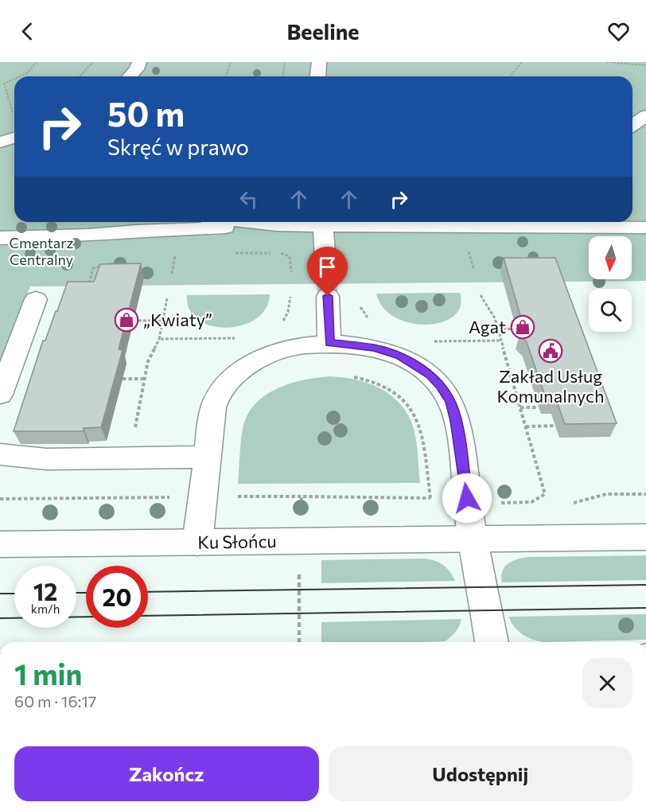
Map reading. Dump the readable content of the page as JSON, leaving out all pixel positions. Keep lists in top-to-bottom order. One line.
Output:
{"streets":{"street":["Ku Słońcu"]},"parks":["Cmentarz Centralny"],"places":{"shop":["„Kwiaty”","Agat"],"public building":["Zakład Usług Komunalnych"]},"north":"bottom","page":{"header":"Beeline","turn":["50 m","Skręć w prawo"],"speed":"12 km/h","limit":"20","heading":["1 min","60 m · 16:17"],"buttons":["Zakończ","Udostępnij"]}}
